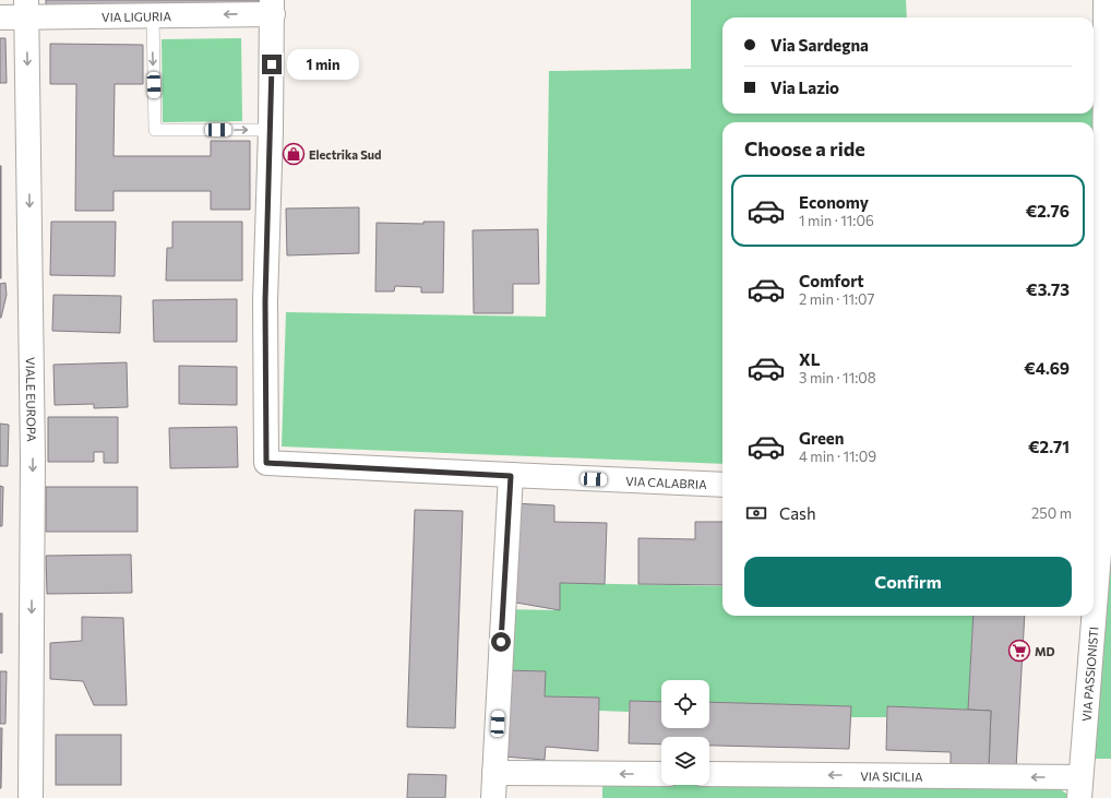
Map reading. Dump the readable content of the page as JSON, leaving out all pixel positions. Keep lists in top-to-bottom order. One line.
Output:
{"streets":{"street":["VIA LIGURIA","VIALE EUROPA","VIA CALABRIA","VIA PASSIONISTI","VIA SICILIA"]},"crossings":[["VIA LIGURIA","VIALE EUROPA"],["VIA PASSIONISTI","VIA SICILIA"]],"one_way":["VIA LIGURIA","VIALE EUROPA","VIA SICILIA"],"places":{"shop":["Electrika Sud"],"supermarket":["MD"]},"page":{"banner":["Via Sardegna","Via Lazio"],"bubble":"1 min","heading":"Choose a ride","list":[{"name":"Economy","note":"1 min · 11:06","value":"€2.76"},{"name":"Comfort","note":"2 min · 11:07","value":"€3.73"},{"name":"XL","note":"3 min · 11:08","value":"€4.69"},{"name":"Green","note":"4 min · 11:09","value":"€2.71"}],"pay":["Cash","250 m"],"buttons":"Confirm"}}
